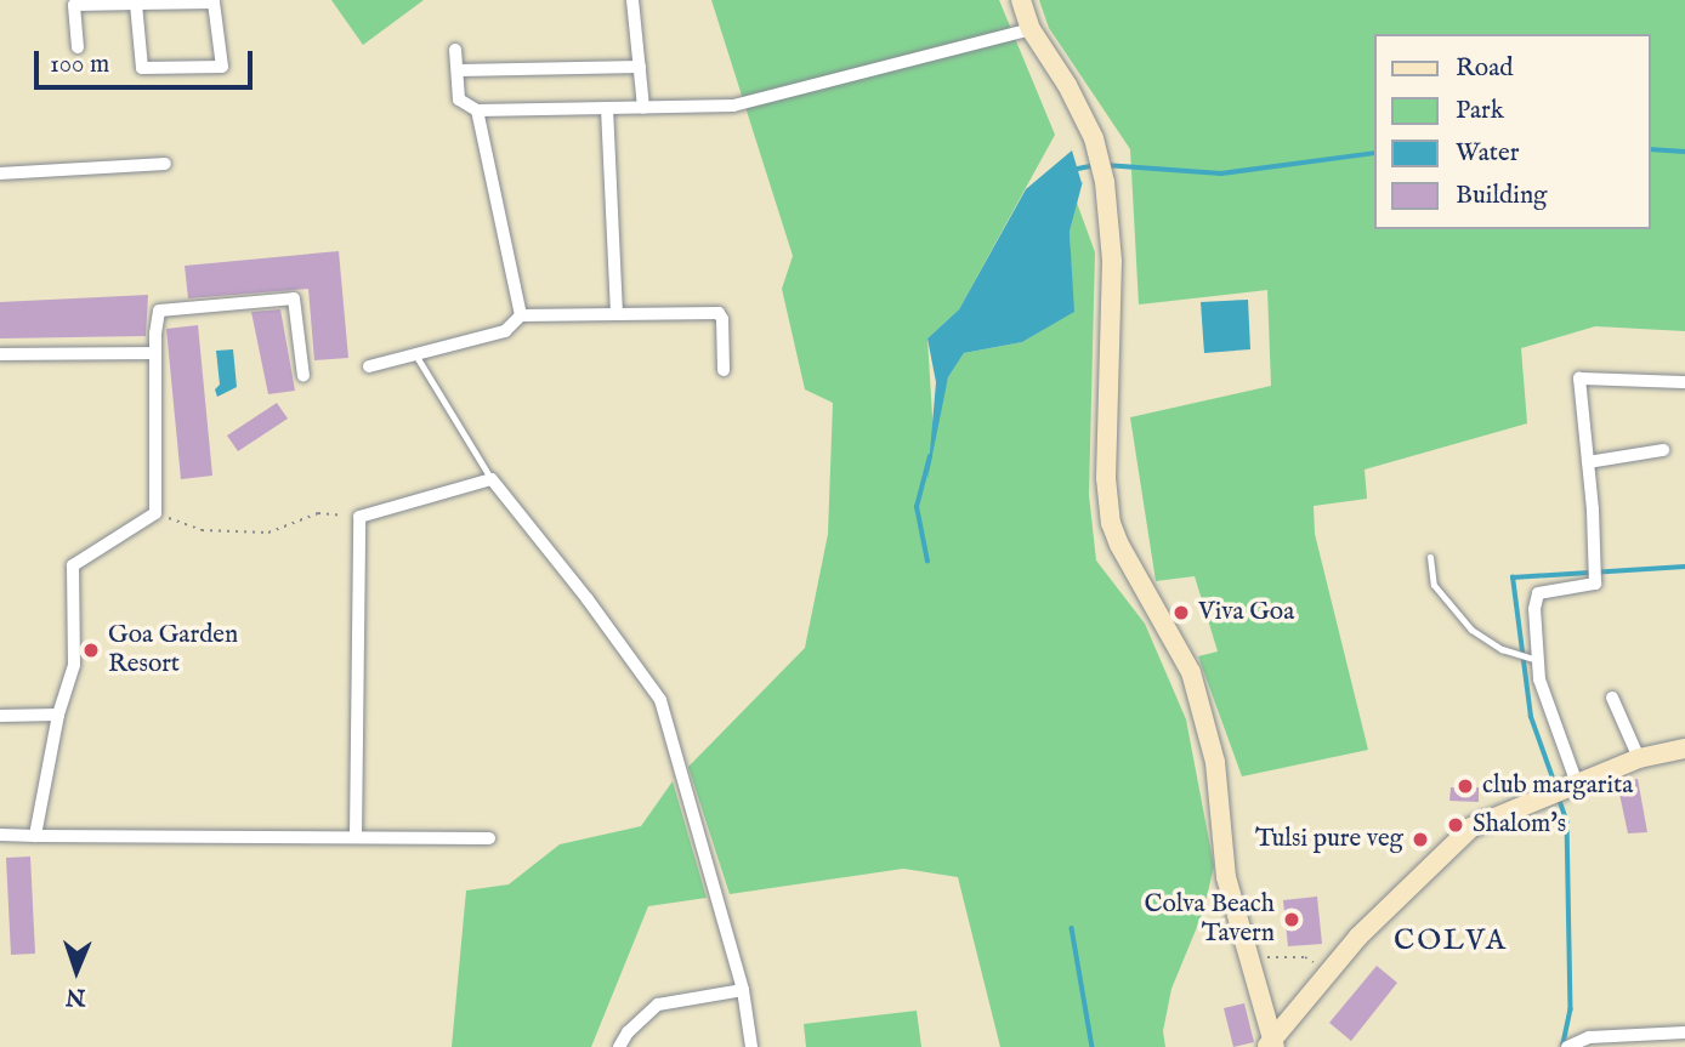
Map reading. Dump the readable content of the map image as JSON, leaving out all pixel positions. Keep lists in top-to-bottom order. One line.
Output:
{"districts":["COLVA"],"places":["Viva Goa","Goa Garden Resort","club margarita","Shalom's","Tulsi pure veg","Colva Beach Tavern"],"legend":["Road","Park","Water","Building"],"scale_bar":"100 m","north":"bottom"}
